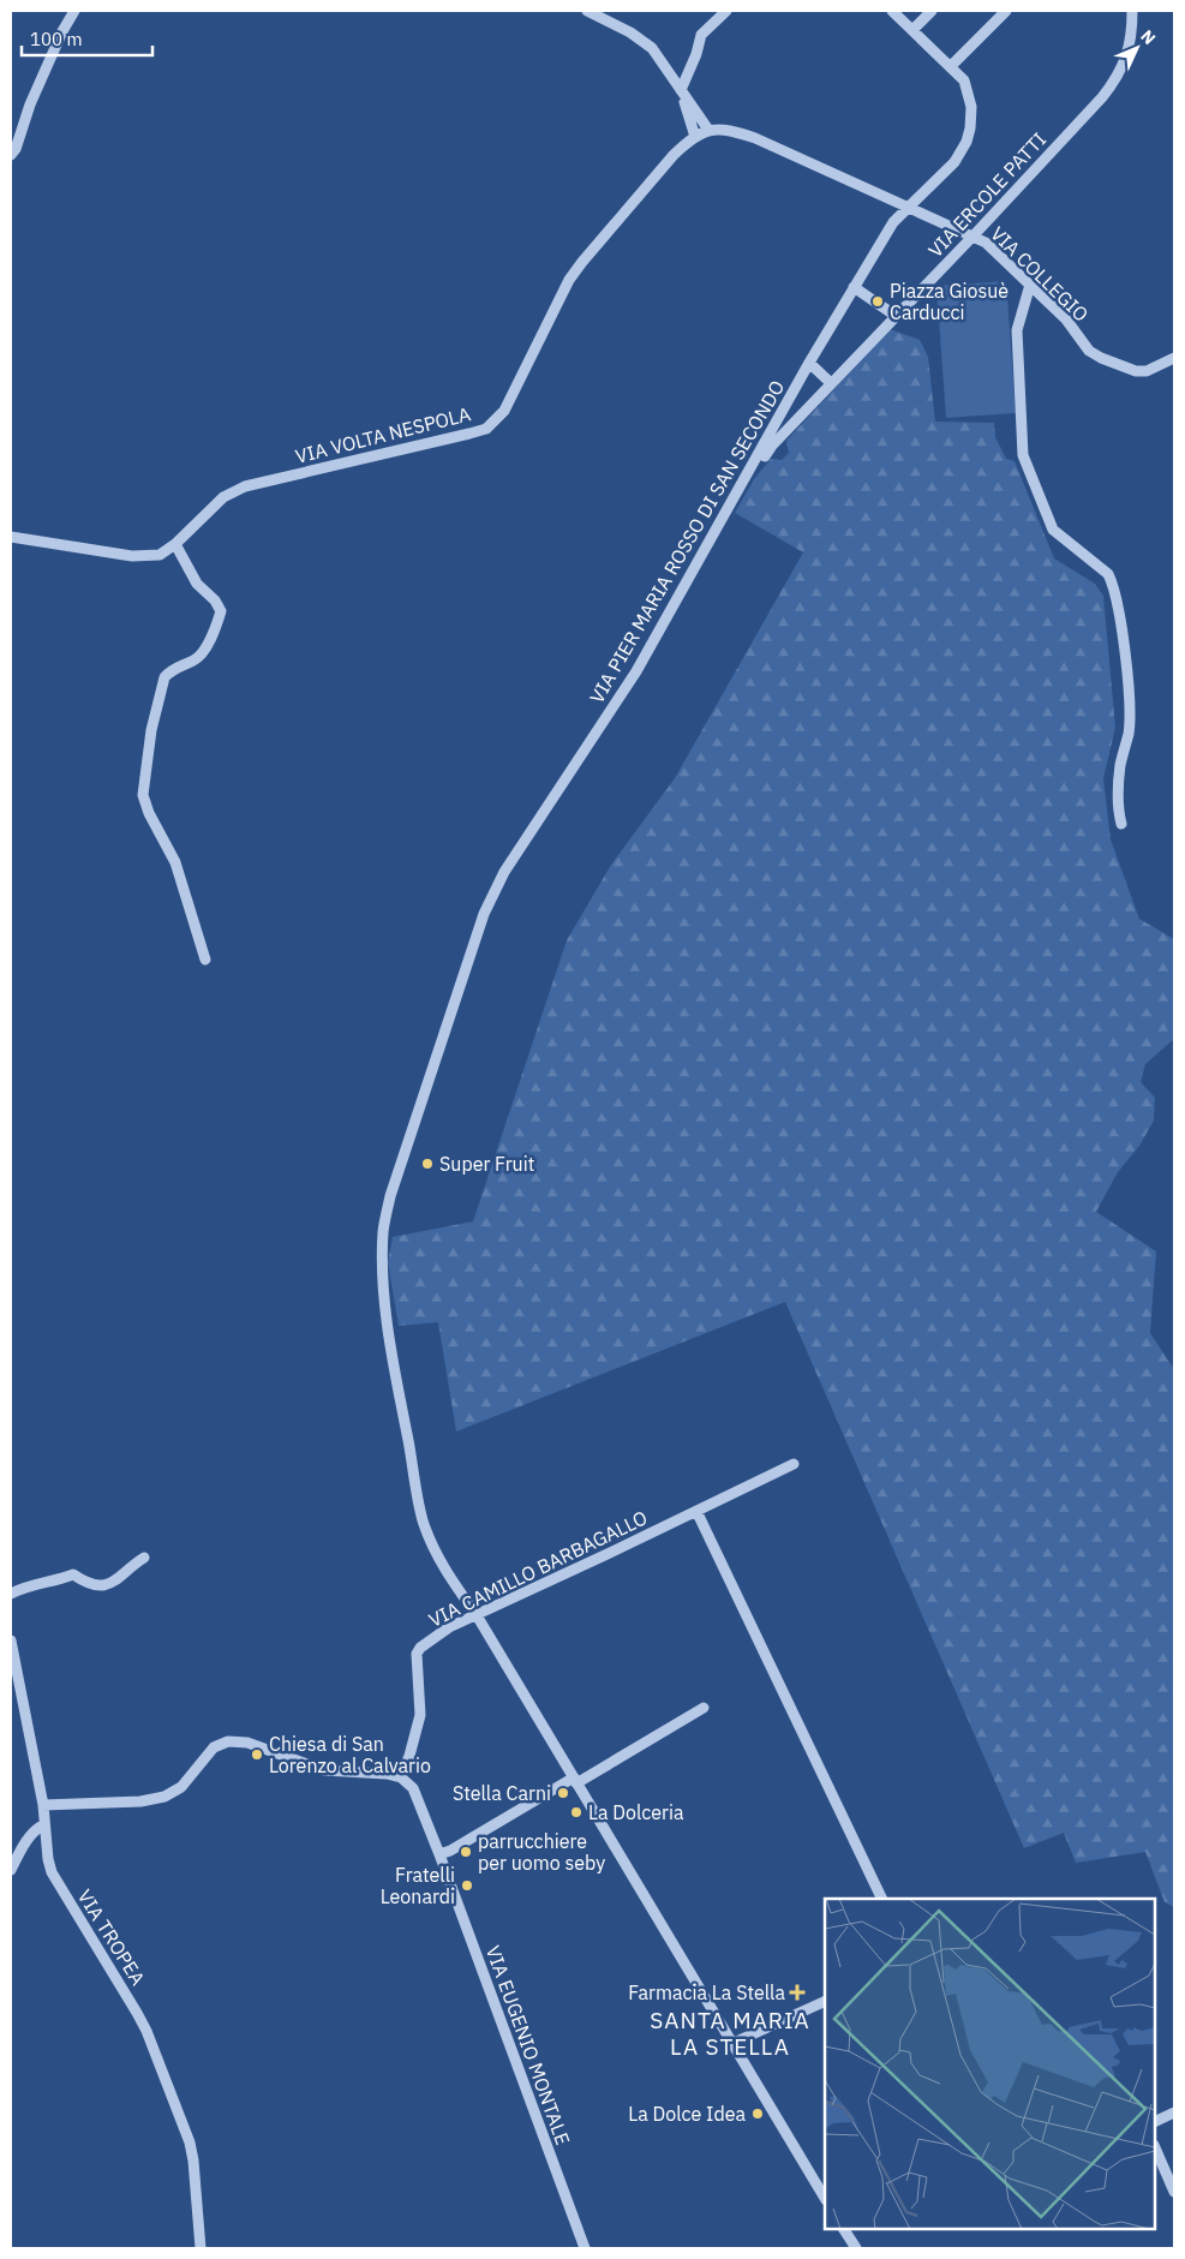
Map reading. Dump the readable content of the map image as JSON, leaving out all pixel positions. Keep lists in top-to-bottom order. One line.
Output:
{"streets":{"street":["VIA ERCOLE PATTI","VIA COLLEGIO","VIA VOLTA NESPOLA","VIA PIER MARIA ROSSO DI SAN SECONDO","VIA CAMILLO BARBAGALLO","VIA TROPEA","VIA EUGENIO MONTALE"]},"crossings":[["VIA ERCOLE PATTI","VIA COLLEGIO"],["VIA ERCOLE PATTI","VIA PIER MARIA ROSSO DI SAN SECONDO"],["VIA COLLEGIO","VIA PIER MARIA ROSSO DI SAN SECONDO"],["VIA PIER MARIA ROSSO DI SAN SECONDO","VIA CAMILLO BARBAGALLO"],["VIA CAMILLO BARBAGALLO","VIA EUGENIO MONTALE"]],"districts":["SANTA MARIA LA STELLA"],"places":{"other":["Piazza Giosuè Carducci","Super Fruit","Chiesa di San Lorenzo al Calvario","Stella Carni","La Dolceria","parrucchiere per uomo seby","Fratelli Leonardi","La Dolce Idea"],"health":["Farmacia La Stella"]},"scale_bar":"100 m","north":"top right"}
